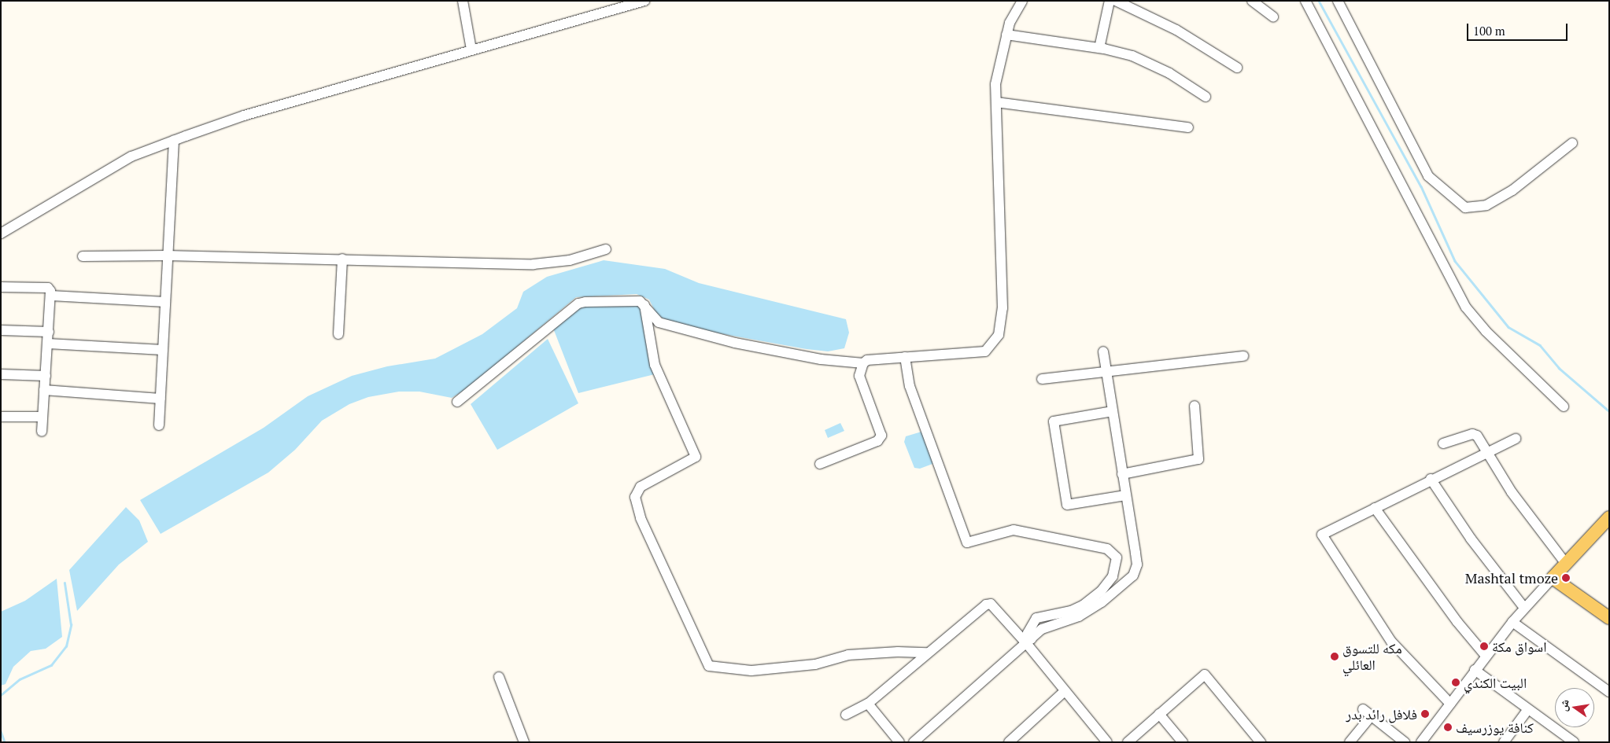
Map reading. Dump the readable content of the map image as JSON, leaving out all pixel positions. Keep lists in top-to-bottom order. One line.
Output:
{"places":["Mashtal tmoze","اسواق مكة","مكه للتسوق العائلي","البيت الكندي","فلافل رائد بدر","كنافة يوزرسيف"],"scale_bar":"100 m","north":"left"}
